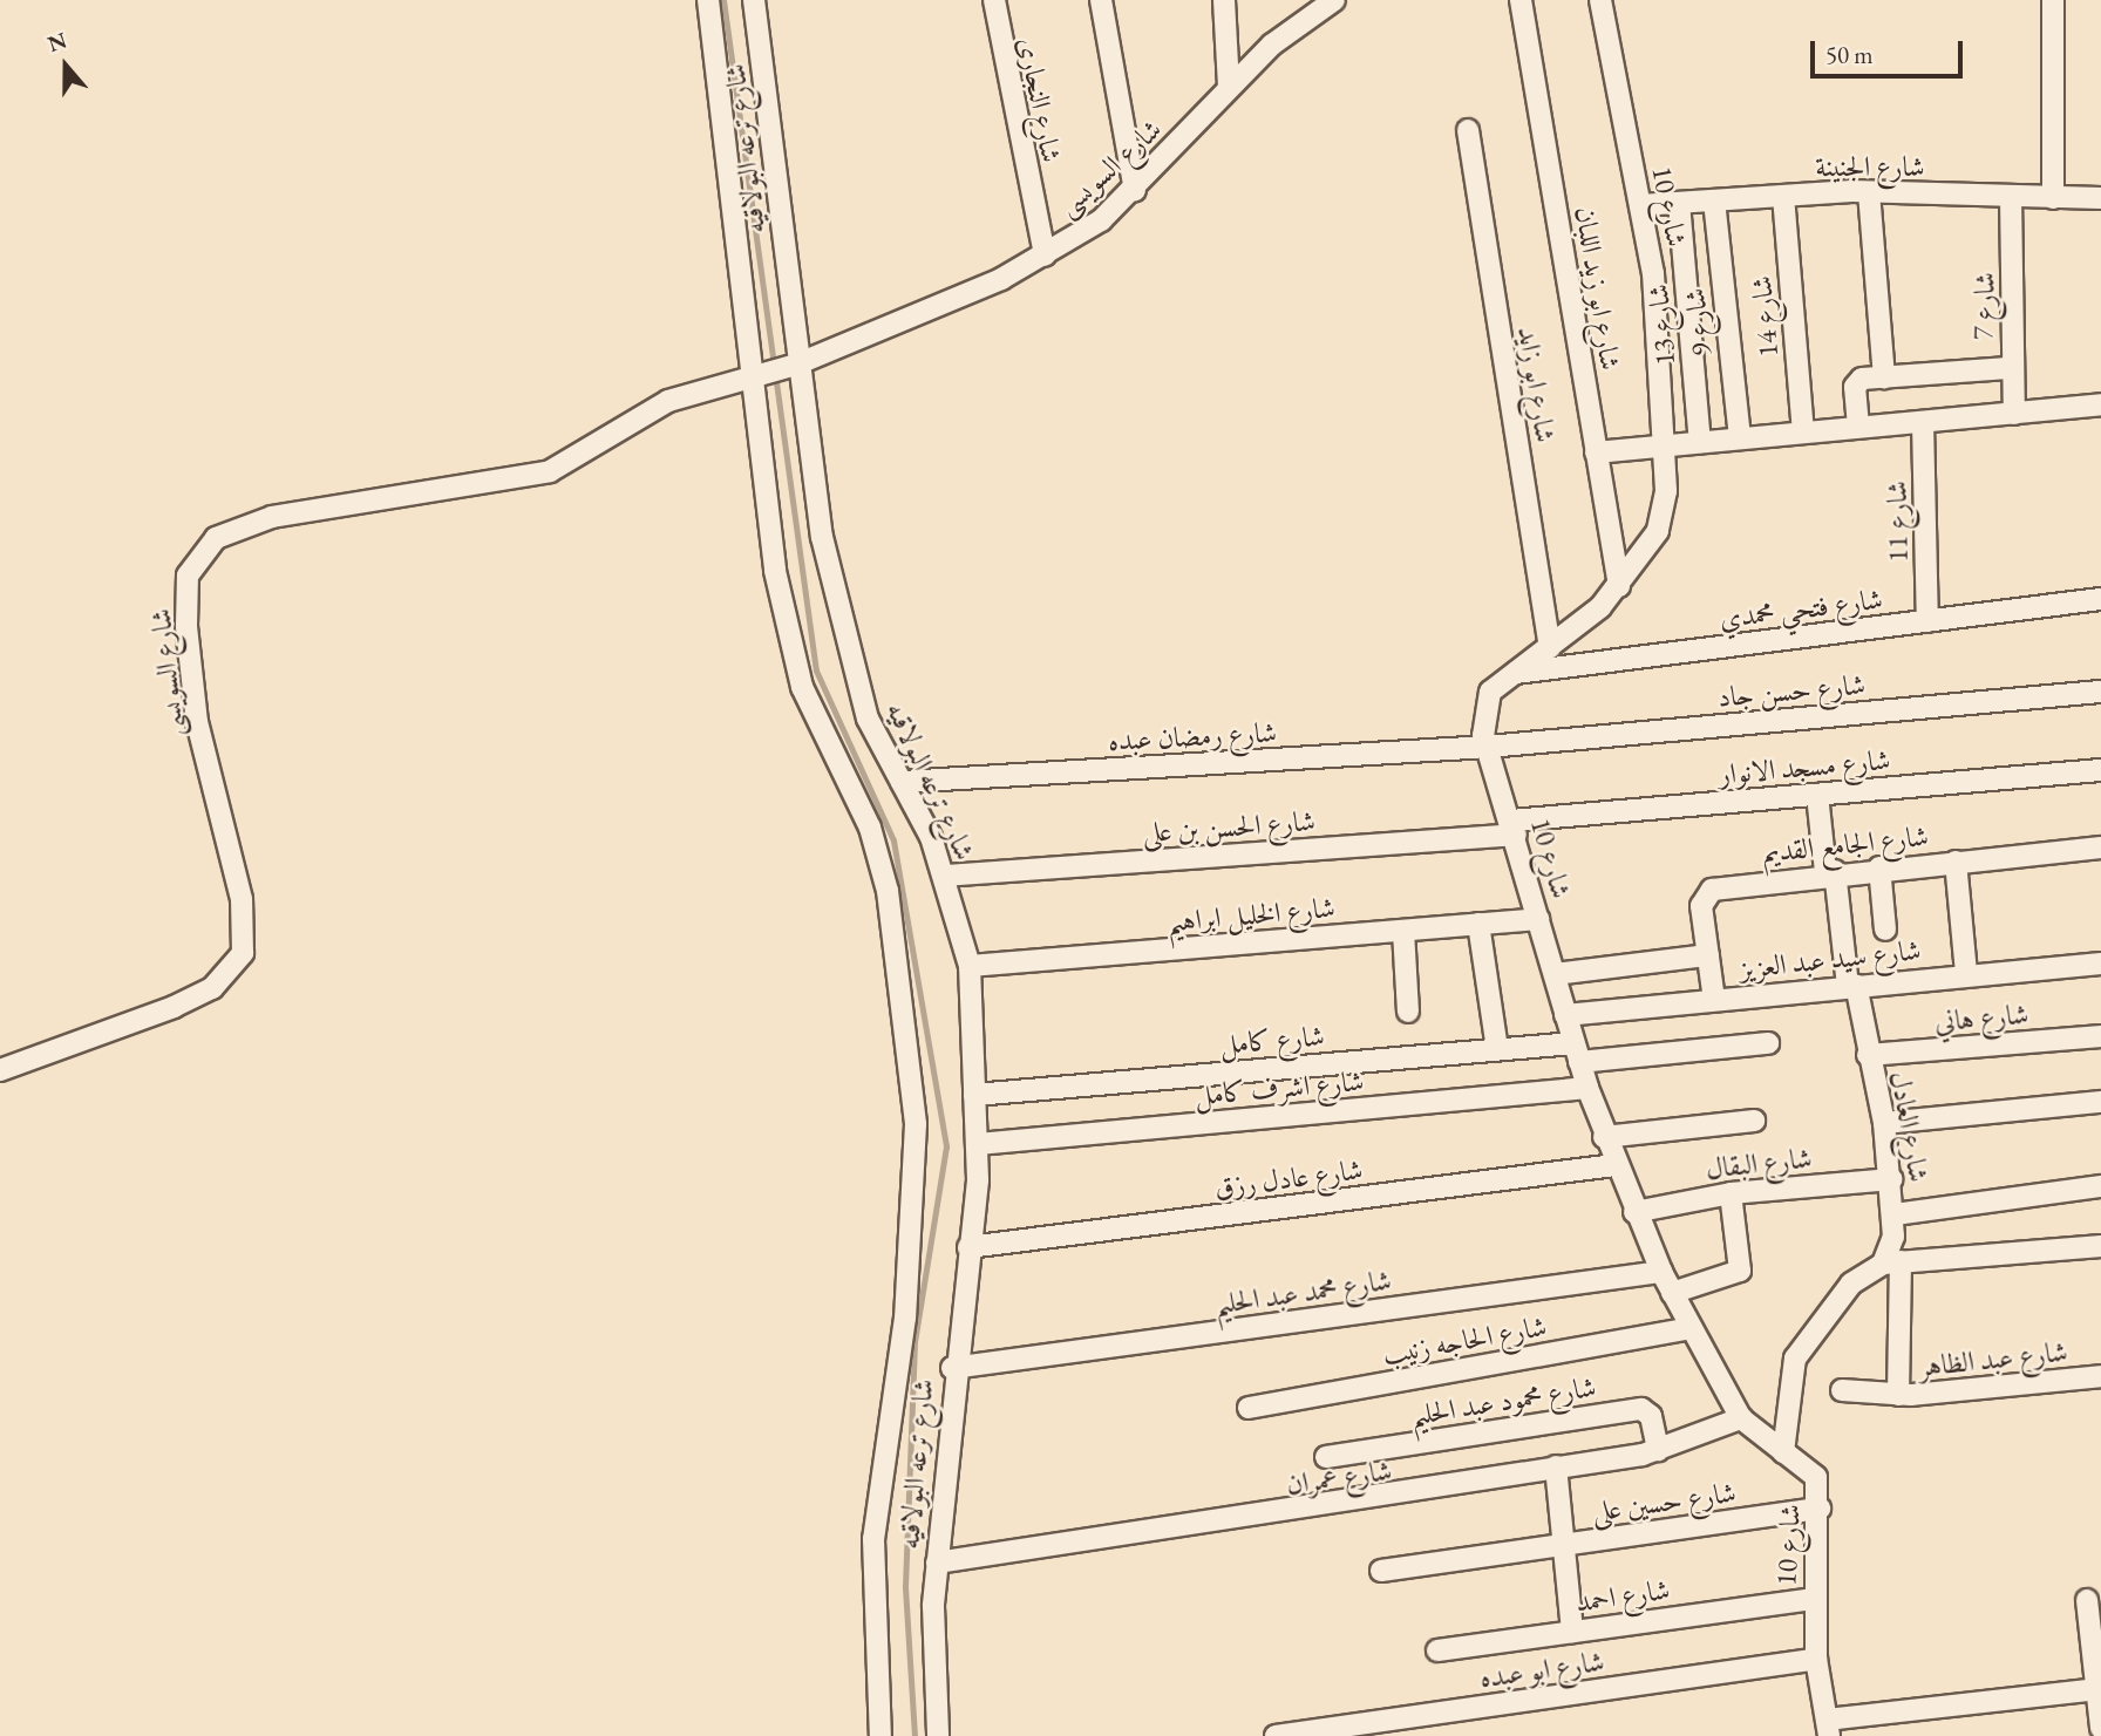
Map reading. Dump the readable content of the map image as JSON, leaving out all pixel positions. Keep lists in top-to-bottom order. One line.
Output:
{"streets":{"street":["شارع النجارى","شارع ترعه البولاقيه","شارع الجنينة","شارع السويسى","شارع 10","شارع ابو زيد اللبان","شارع 7","شارع 14","شارع 9","شارع 13","شارع ابو زايد","شارع 11","شارع فتحي محمدي","شارع حسن جاد","شارع رمضان عبده","شارع مسجد الانوار","شارع الحسن بن على","شارع الجامع القديم","شارع الخليل ابراهيم","شارع سيد عبد العزيز","شارع هاني","شارع كامل","شارع اشرف كامل","شارع العادل","شارع البقال","شارع عادل رزق","شارع محمد عبد الحليم","شارع الحاجه زنيب","شارع عبد الظاهر","شارع محمود عبد الحليم","شارع عمران","شارع حسين على","شارع احمد","شارع ابو عبده"]},"crossings":[["شارع النجارى","شارع السويسى"],["شارع ترعه البولاقيه","شارع السويسى"],["شارع ترعه البولاقيه","شارع رمضان عبده"],["شارع ترعه البولاقيه","شارع الحسن بن على"],["شارع ترعه البولاقيه","شارع الخليل ابراهيم"],["شارع ترعه البولاقيه","شارع كامل"],["شارع ترعه البولاقيه","شارع اشرف كامل"],["شارع ترعه البولاقيه","شارع عادل رزق"],["شارع ترعه البولاقيه","شارع محمد عبد الحليم"],["شارع ترعه البولاقيه","شارع عمران"],["شارع الجنينة","شارع 10"],["شارع الجنينة","شارع 7"],["شارع الجنينة","شارع 14"],["شارع الجنينة","شارع 9"],["شارع الجنينة","شارع 13"],["شارع 10","شارع ابو زيد اللبان"],["شارع 10","شارع ابو زايد"],["شارع 10","شارع فتحي محمدي"],["شارع 10","شارع حسن جاد"],["شارع 10","شارع رمضان عبده"],["شارع 10","شارع مسجد الانوار"],["شارع 10","شارع الحسن بن على"],["شارع 10","شارع الخليل ابراهيم"],["شارع 10","شارع سيد عبد العزيز"],["شارع 10","شارع كامل"],["شارع 10","شارع اشرف كامل"],["شارع 10","شارع البقال"],["شارع 10","شارع عادل رزق"],["شارع 10","شارع محمد عبد الحليم"],["شارع 10","شارع الحاجه زنيب"],["شارع 10","شارع عمران"],["شارع 10","شارع حسين على"],["شارع 10","شارع احمد"],["شارع 10","شارع ابو عبده"],["شارع 11","شارع فتحي محمدي"],["شارع حسن جاد","شارع رمضان عبده"],["شارع مسجد الانوار","شارع الحسن بن على"],["شارع مسجد الانوار","شارع العادل"],["شارع الجامع القديم","شارع سيد عبد العزيز"],["شارع الجامع القديم","شارع العادل"],["شارع سيد عبد العزيز","شارع العادل"],["شارع هاني","شارع العادل"],["شارع العادل","شارع البقال"],["شارع العادل","شارع عبد الظاهر"],["شارع محمود عبد الحليم","شارع عمران"]],"scale_bar":"50 m","north":"top"}
